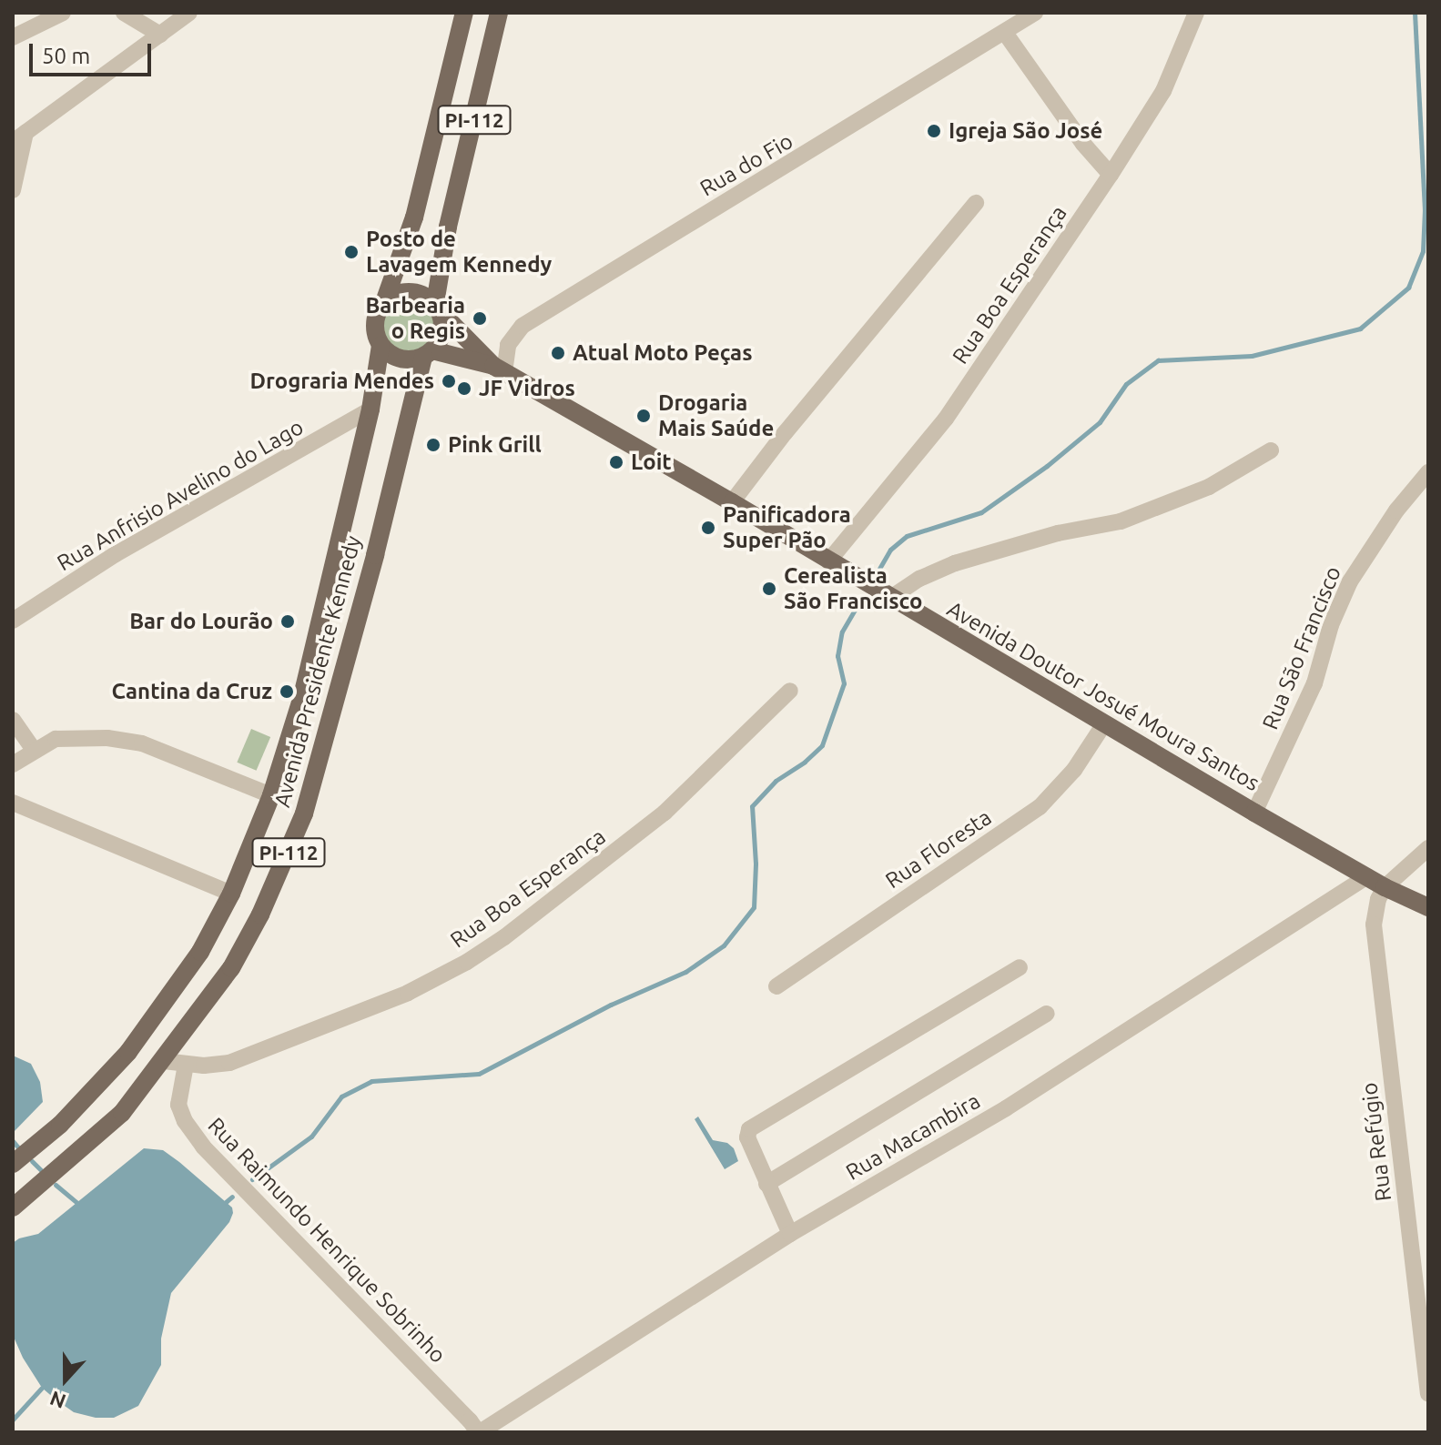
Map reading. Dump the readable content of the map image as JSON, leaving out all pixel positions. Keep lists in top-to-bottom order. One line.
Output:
{"streets":{"main road":["PI-112","Avenida Presidente Kennedy","Avenida Doutor Josué Moura Santos"],"street":["Rua do Fio","Rua Boa Esperança","Rua Anfrisio Avelino do Lago","Rua São Francisco","Rua Floresta","Rua Macambira","Rua Refúgio","Rua Raimundo Henrique Sobrinho"]},"crossings":[["Rua do Fio","Avenida Doutor Josué Moura Santos"],["Rua Boa Esperança","Avenida Presidente Kennedy"],["Rua Boa Esperança","Avenida Doutor Josué Moura Santos"],["Rua Boa Esperança","Rua Raimundo Henrique Sobrinho"],["Rua Anfrisio Avelino do Lago","Avenida Presidente Kennedy"],["Rua São Francisco","Avenida Doutor Josué Moura Santos"],["Avenida Doutor Josué Moura Santos","Rua Floresta"],["Avenida Doutor Josué Moura Santos","Rua Macambira"],["Avenida Doutor Josué Moura Santos","Rua Refúgio"],["Rua Macambira","Rua Raimundo Henrique Sobrinho"]],"places":["Igreja São José","Posto de Lavagem Kennedy","Barbearia o Regis","Atual Moto Peças","Drograria Mendes","JF Vidros","Drogaria Mais Saúde","Pink Grill","Loit","Panificadora Super Pão","Cerealista São Francisco","Bar do Lourão","Cantina da Cruz"],"scale_bar":"50 m","north":"bottom"}
